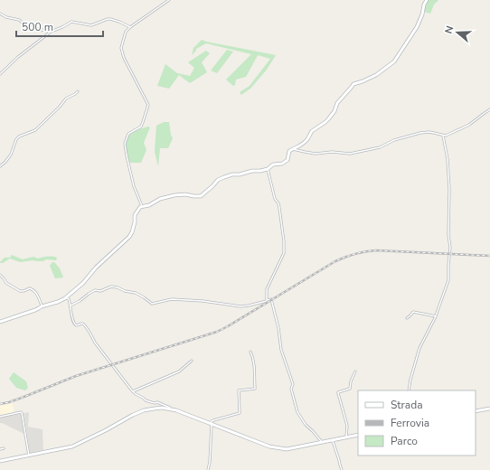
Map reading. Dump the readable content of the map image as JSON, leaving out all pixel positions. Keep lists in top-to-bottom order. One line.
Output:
{"legend":["Strada","Ferrovia","Parco"],"scale_bar":"500 m","north":"left"}
